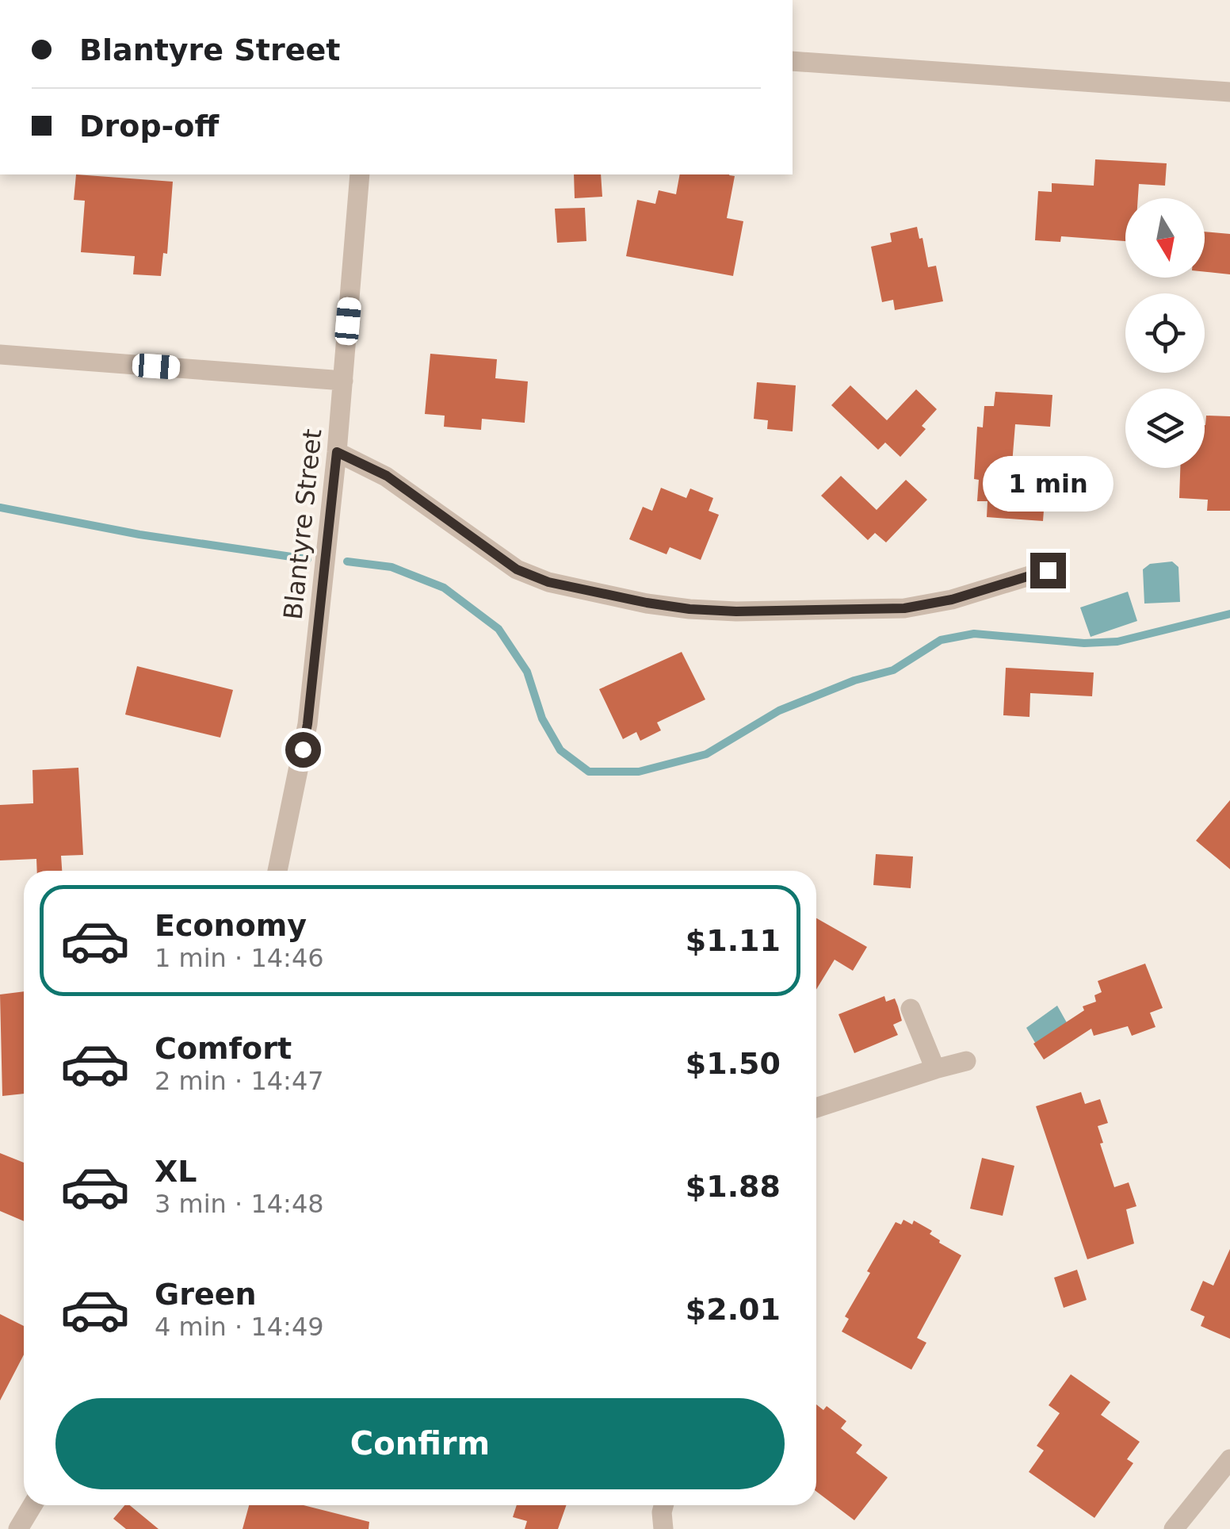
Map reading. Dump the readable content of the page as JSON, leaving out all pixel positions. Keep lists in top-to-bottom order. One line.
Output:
{"streets":{"street":["Blantyre Street"]},"north":"bottom","page":{"banner":["Blantyre Street","Drop-off"],"bubble":"1 min","list":[{"name":"Economy","note":"1 min · 14:46","value":"$1.11"},{"name":"Comfort","note":"2 min · 14:47","value":"$1.50"},{"name":"XL","note":"3 min · 14:48","value":"$1.88"},{"name":"Green","note":"4 min · 14:49","value":"$2.01"}],"buttons":"Confirm"}}
